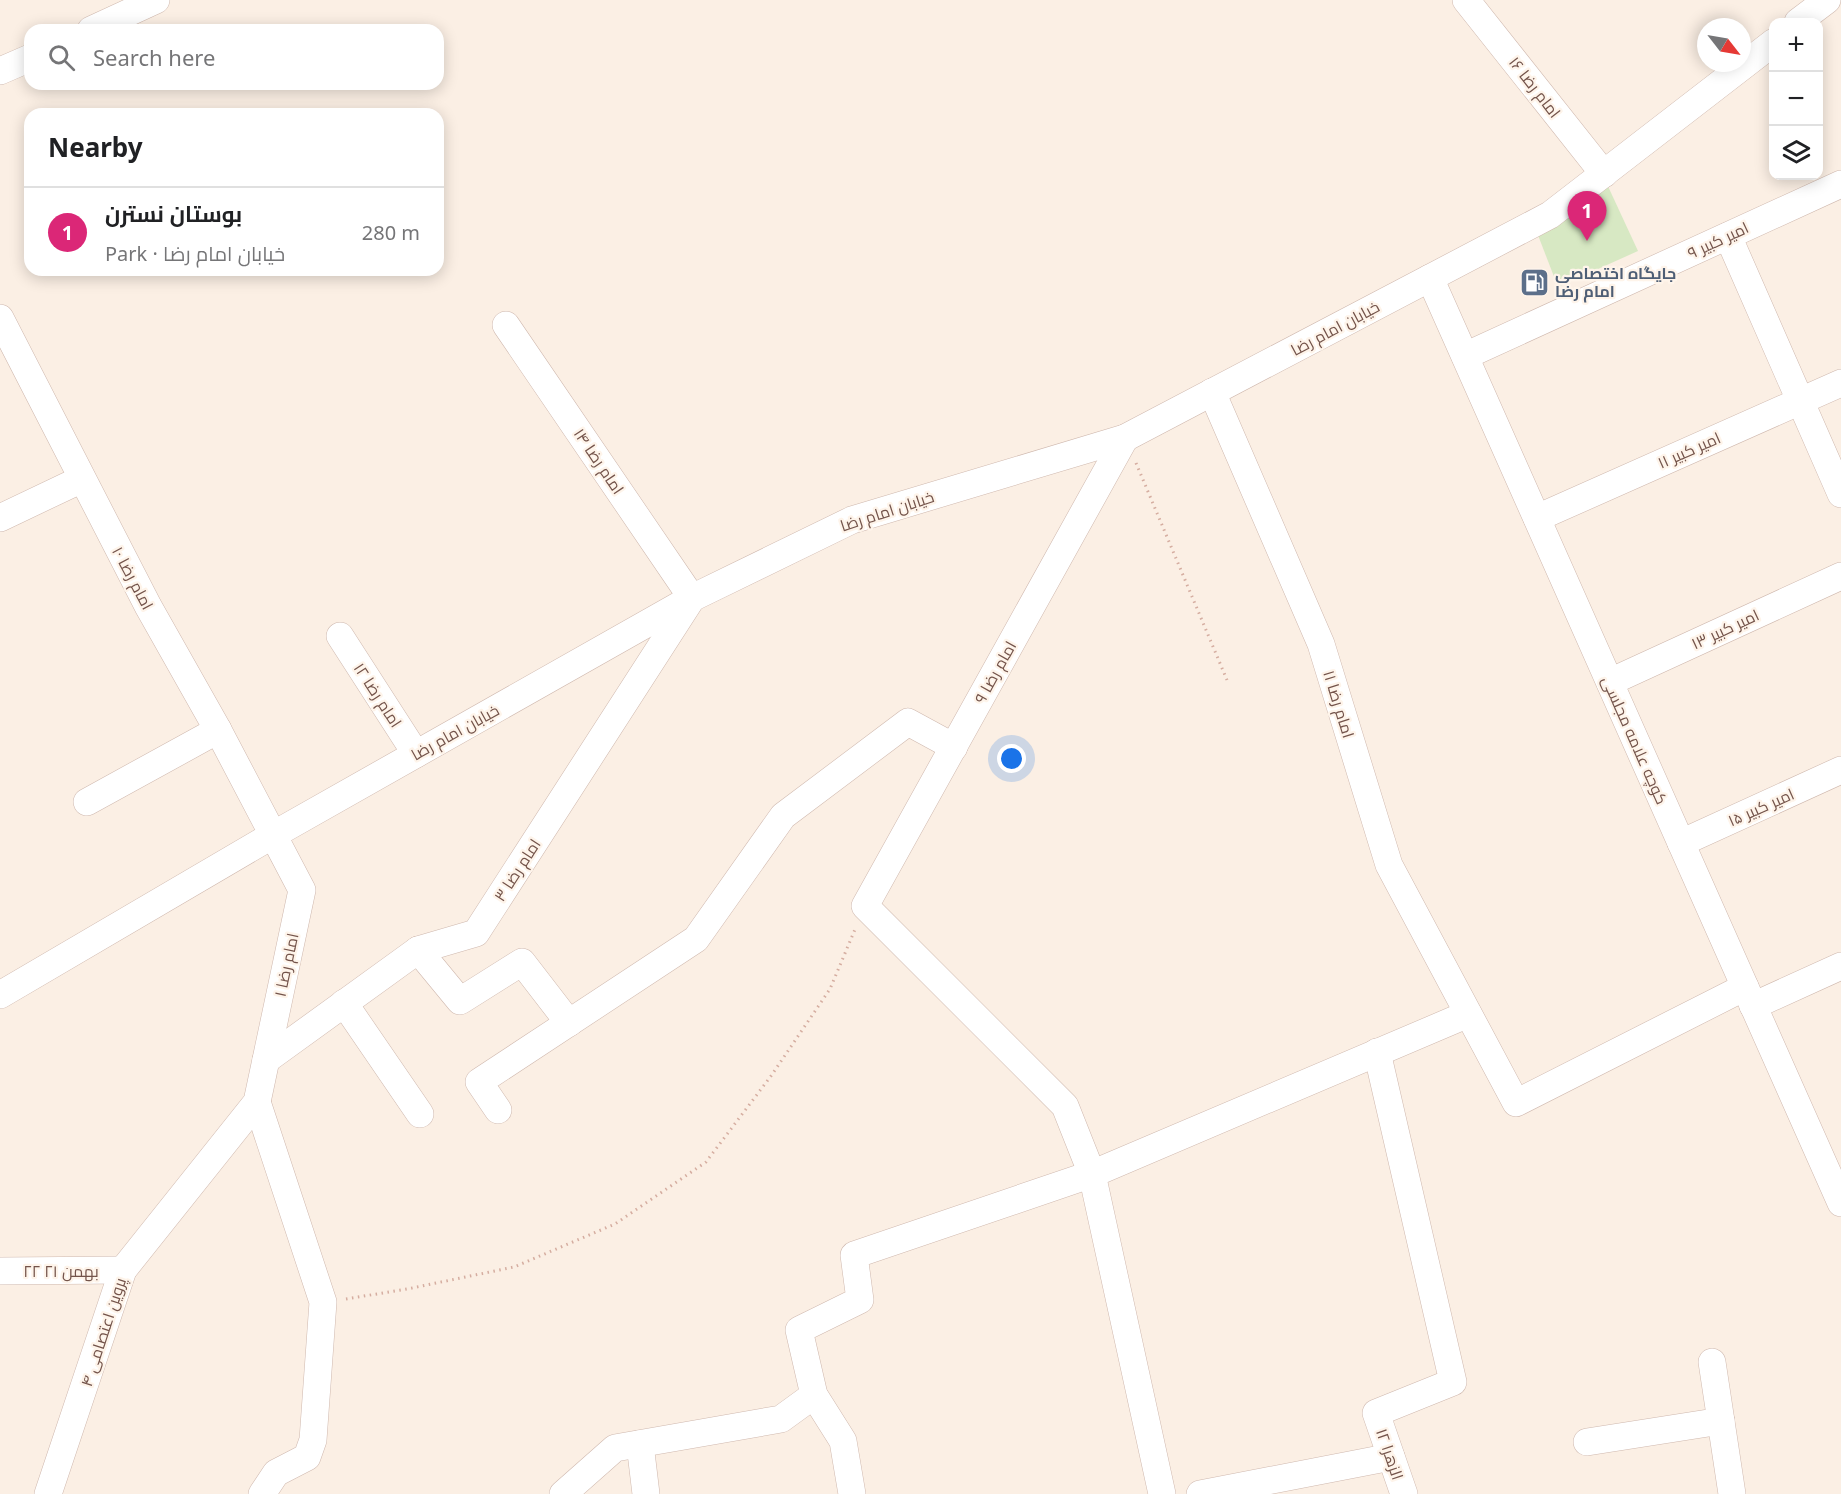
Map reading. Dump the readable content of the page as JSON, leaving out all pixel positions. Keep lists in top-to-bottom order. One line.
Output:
{"streets":{"street":["امام رضا ۱۶","امیر کبیر ۹","خیابان امام رضا","امیر کبیر ۱۱","امام رضا ۱۴","امام رضا ۱۰","امیر کبیر ۱۳","امام رضا ۹","امام رضا ۱۲","امام رضا ۱۱","کوچه علامه مجلسی","امیر کبیر ۱۵","امام رضا ۳","امام رضا ۱","۲۲ بهمن ۲۱","پروین اعتصامی ۴","الزهرا ۱۲"]},"crossings":[["امام رضا ۱۶","خیابان امام رضا"],["امیر کبیر ۹","کوچه علامه مجلسی"],["خیابان امام رضا","امام رضا ۱۴"],["خیابان امام رضا","امام رضا ۱۰"],["خیابان امام رضا","امام رضا ۹"],["خیابان امام رضا","امام رضا ۱۲"],["خیابان امام رضا","امام رضا ۱۱"],["خیابان امام رضا","کوچه علامه مجلسی"],["خیابان امام رضا","امام رضا ۳"],["خیابان امام رضا","امام رضا ۱"],["امیر کبیر ۱۱","کوچه علامه مجلسی"],["امام رضا ۱۴","امام رضا ۳"],["امام رضا ۱۰","امام رضا ۱"],["امیر کبیر ۱۳","کوچه علامه مجلسی"],["امام رضا ۱۱","کوچه علامه مجلسی"],["کوچه علامه مجلسی","امیر کبیر ۱۵"],["امام رضا ۳","امام رضا ۱"],["امام رضا ۱","پروین اعتصامی ۴"],["۲۲ بهمن ۲۱","پروین اعتصامی ۴"]],"places":{"fuel station":["جایگاه اختصاصی امام رضا"]},"north":"bottom right","page":{"map_buttons":["+","−"],"search":"Search here","heading":"Nearby","list":[{"mark":"1","name":"بوستان نسترن","note":"Park · خیابان امام رضا","value":"280 m"}],"pins":"1"}}
